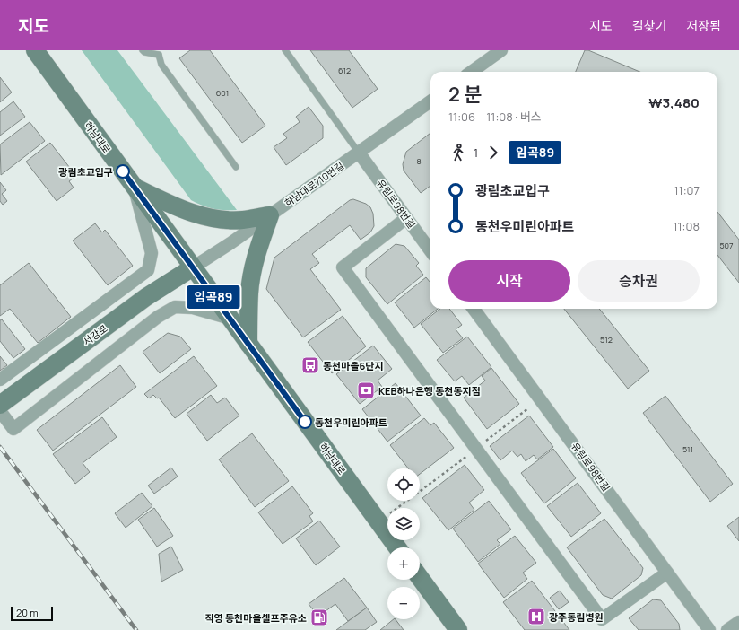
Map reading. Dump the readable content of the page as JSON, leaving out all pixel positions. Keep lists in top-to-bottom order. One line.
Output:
{"streets":{"main road":["하남대로","서강로"],"street":["하남대로710번길","유림로98번길"]},"crossings":[["하남대로","하남대로710번길"],["하남대로","서강로"],["하남대로710번길","유림로98번길"],["하남대로710번길","서강로"]],"places":{"other":["광림초교입구","동천우미린아파트"],"bus stop":["동천마을6단지"],"bank":["KEB하나은행 동천동지점"],"hospital":["광주동림병원"],"fuel station":["직영 동천마을셀프주유소"]},"lines":["bus line 임곡89"],"house_numbers":["612","601","8","507","512","511"],"scale_bar":"20 m","page":{"header":"지도","nav":["지도","길찾기","저장됨"],"on_map":"임곡89","heading":["2 분","11:06 – 11:08 · 버스","₩3,480"],"legs":["1","임곡89"],"list":[{"name":"광림초교입구","value":"11:07"},{"name":"동천우미린아파트","value":"11:08"}],"buttons":["시작","승차권"],"map_buttons":["+","−"],"scale":"20 m"}}
